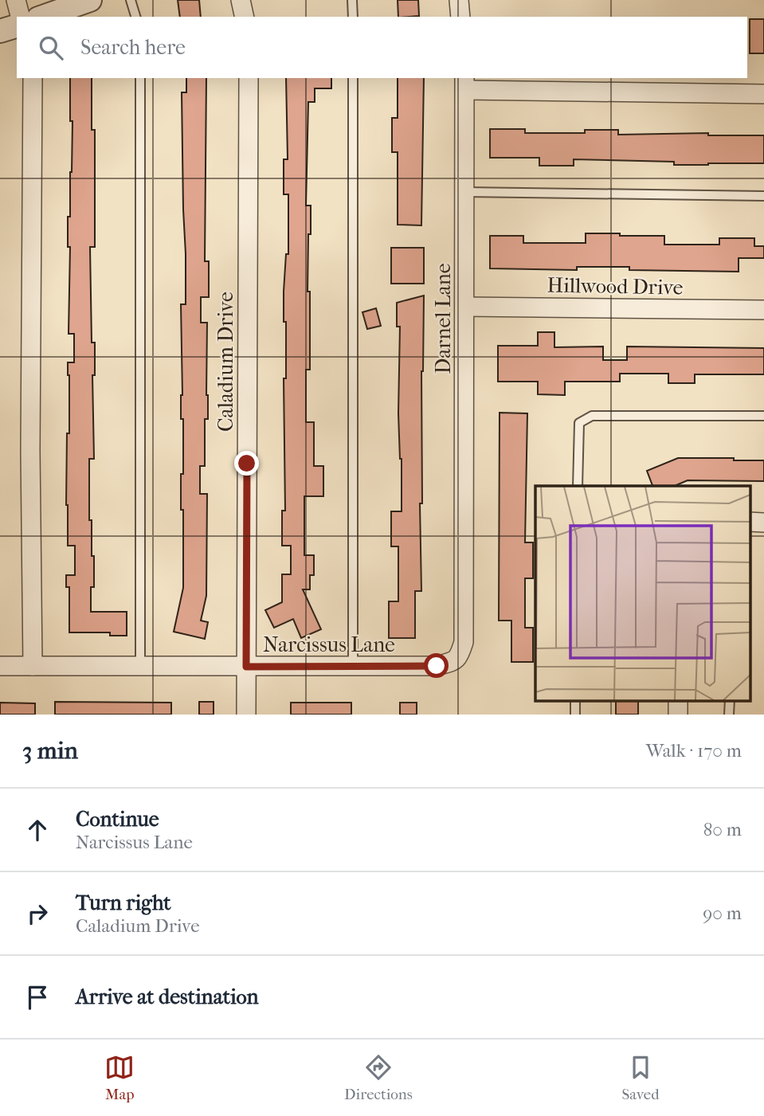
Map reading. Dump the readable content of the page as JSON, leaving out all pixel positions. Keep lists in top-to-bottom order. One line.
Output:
{"streets":{"street":["Hillwood Drive","Darnel Lane","Caladium Drive","Narcissus Lane"]},"crossings":[["Hillwood Drive","Darnel Lane"],["Darnel Lane","Narcissus Lane"],["Caladium Drive","Narcissus Lane"]],"page":{"search":"Search here","heading":["3 min","Walk · 170 m"],"list":[["Continue","Narcissus Lane","80 m"],["Turn right","Caladium Drive","90 m"],"Arrive at destination"],"nav":["Map","Directions","Saved"]}}
